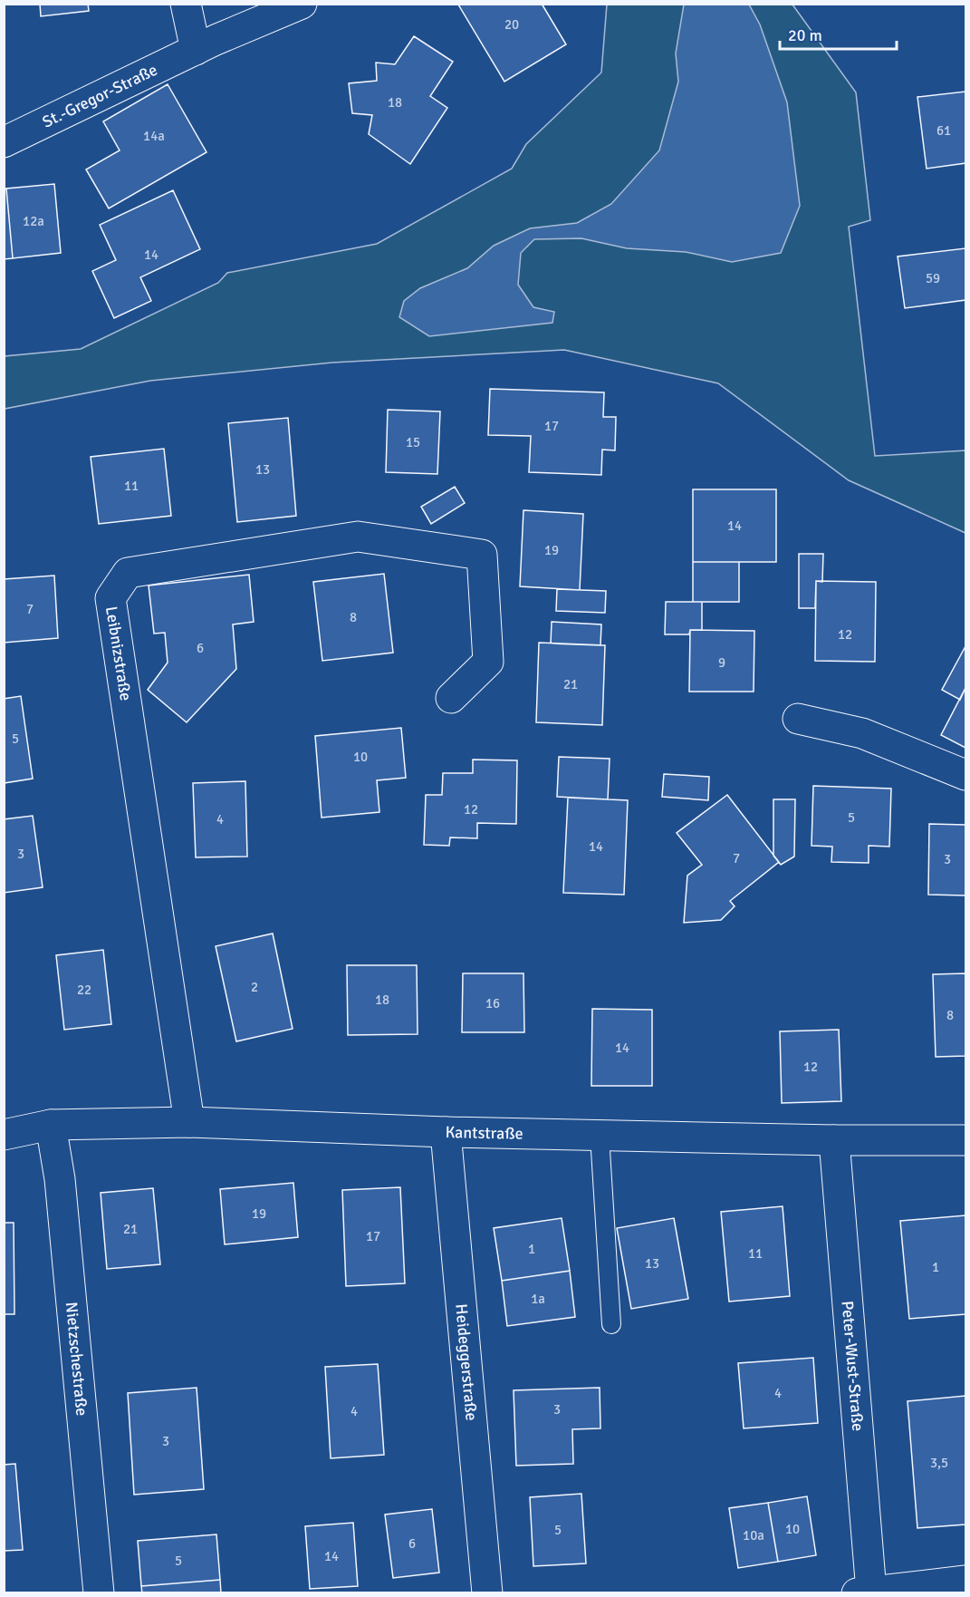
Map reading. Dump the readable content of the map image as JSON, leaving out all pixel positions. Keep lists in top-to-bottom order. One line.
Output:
{"streets":{"street":["St.-Gregor-Straße","Leibnizstraße","Kantstraße","Nietzschestraße","Heideggerstraße","Peter-Wust-Straße"]},"crossings":[["Leibnizstraße","Kantstraße"],["Kantstraße","Nietzschestraße"],["Kantstraße","Heideggerstraße"],["Kantstraße","Peter-Wust-Straße"]],"house_numbers":["20","18","61","14a","12a","14","59","17","15","13","11","14","19","7","8","12","6","9","21","5","10","12","5","4","14","3","7","3","2","22","18","16","8","14","12","19","21","17","1","11","13","1","1a","4","3","4","3","3,5","10","5","10a","6","14","5"],"scale_bar":"20 m"}
